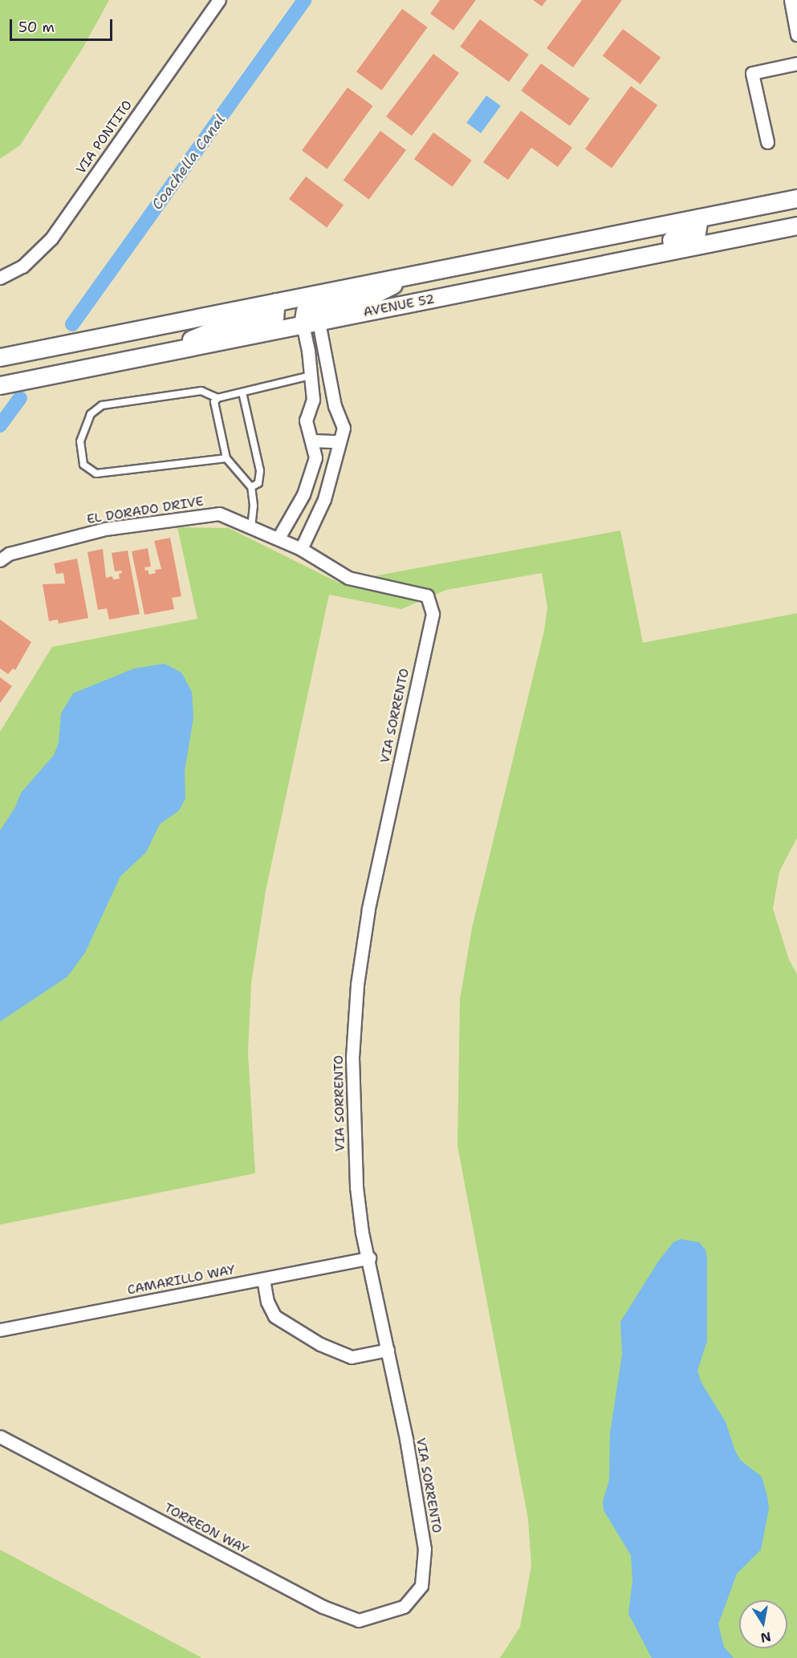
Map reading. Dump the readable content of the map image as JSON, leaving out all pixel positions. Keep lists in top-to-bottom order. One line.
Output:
{"streets":{"main road":["AVENUE 52"],"street":["VIA PONTITO","EL DORADO DRIVE","VIA SORRENTO","CAMARILLO WAY","TORREON WAY"]},"crossings":[["EL DORADO DRIVE","VIA SORRENTO"],["VIA SORRENTO","CAMARILLO WAY"],["VIA SORRENTO","TORREON WAY"]],"water":["Coachella Canal"],"scale_bar":"50 m","north":"bottom"}
